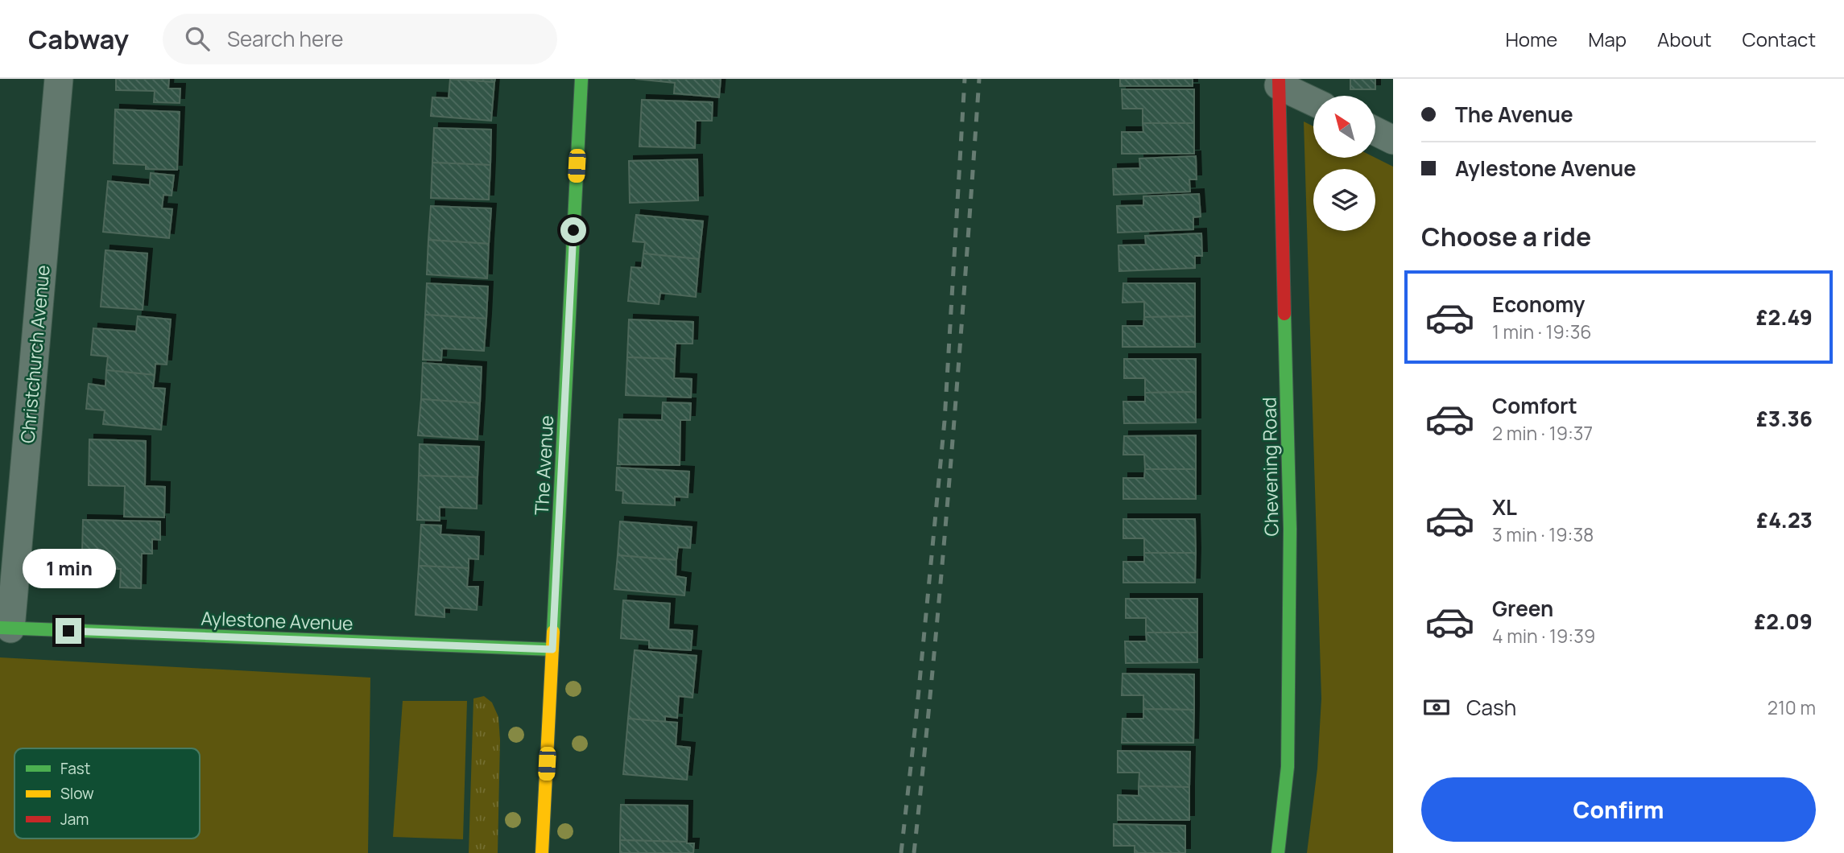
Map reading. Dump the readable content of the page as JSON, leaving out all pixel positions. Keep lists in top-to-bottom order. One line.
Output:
{"streets":{"street":["Christchurch Avenue","The Avenue","Chevening Road","Aylestone Avenue"]},"crossings":[["Christchurch Avenue","Aylestone Avenue"],["The Avenue","Aylestone Avenue"]],"legend":["Fast","Slow","Jam"],"north":"top left","page":{"header":"Cabway","search":"Search here","nav":["Home","Map","About","Contact"],"banner":["The Avenue","Aylestone Avenue"],"heading":"Choose a ride","list":[{"name":"Economy","note":"1 min · 19:36","value":"£2.49"},{"name":"Comfort","note":"2 min · 19:37","value":"£3.36"},{"name":"XL","note":"3 min · 19:38","value":"£4.23"},{"name":"Green","note":"4 min · 19:39","value":"£2.09"}],"bubble":"1 min","pay":["Cash","210 m"],"buttons":"Confirm"}}
